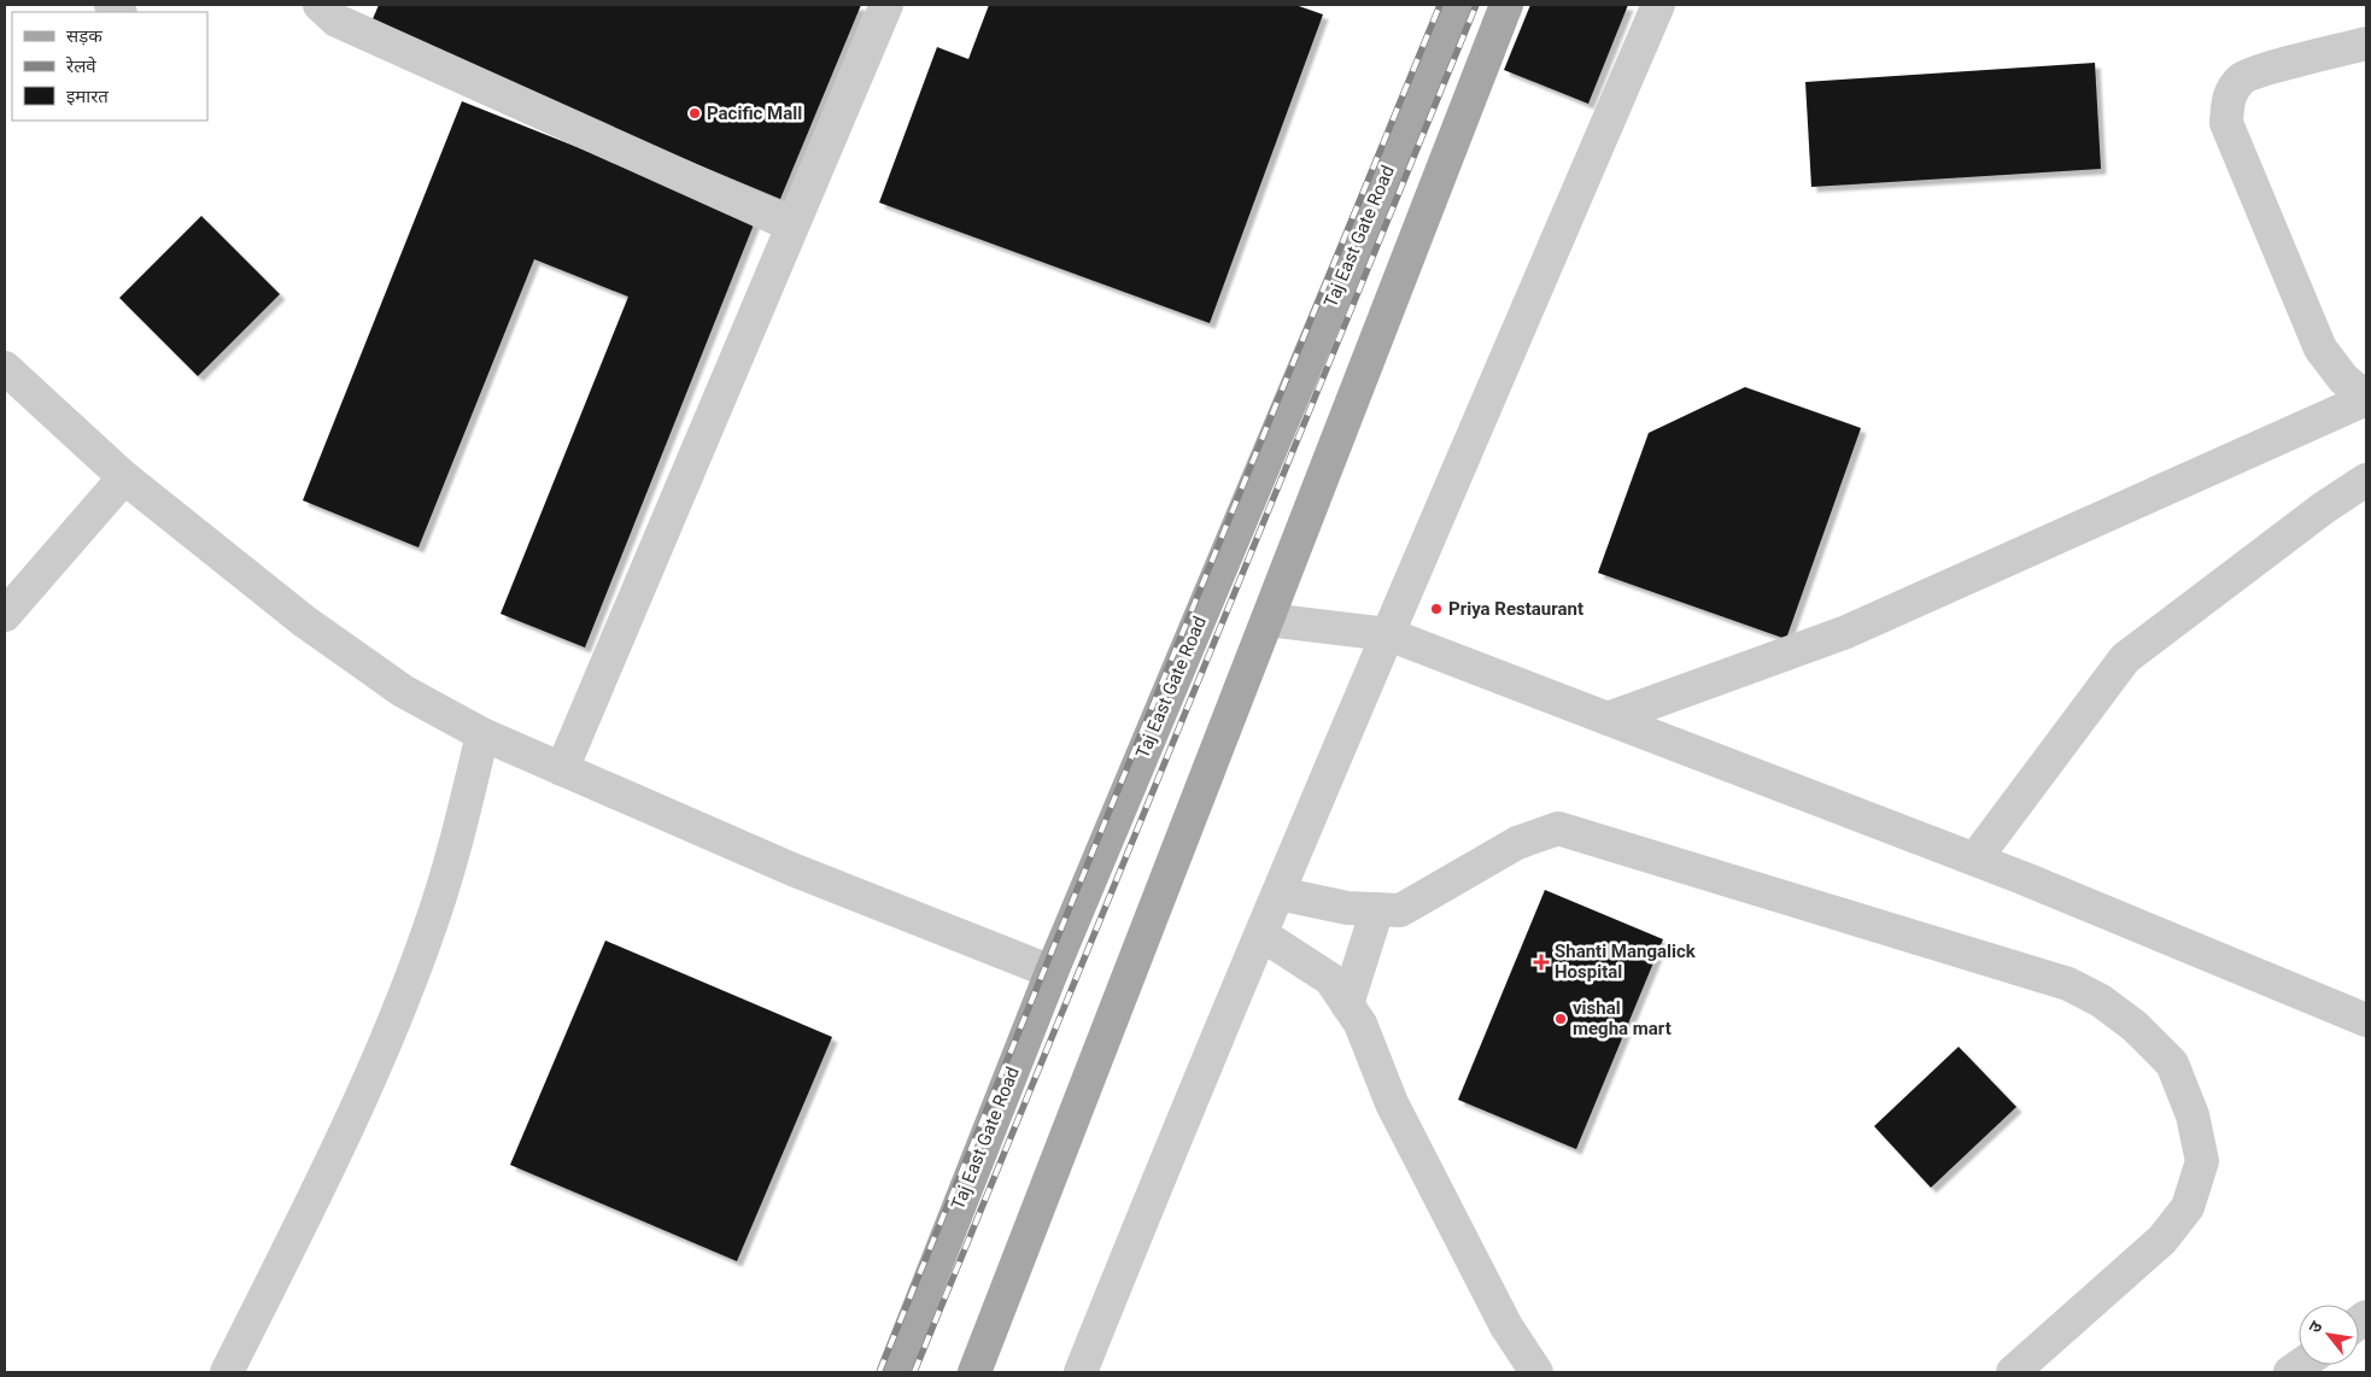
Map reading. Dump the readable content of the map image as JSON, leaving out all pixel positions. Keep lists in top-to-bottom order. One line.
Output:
{"streets":{"main road":["Taj East Gate Road"]},"places":{"other":["Pacific Mall","Priya Restaurant","vishal megha mart"],"health":["Shanti Mangalick Hospital"]},"legend":["सड़क","रेलवे","इमारत"],"north":"top left"}
